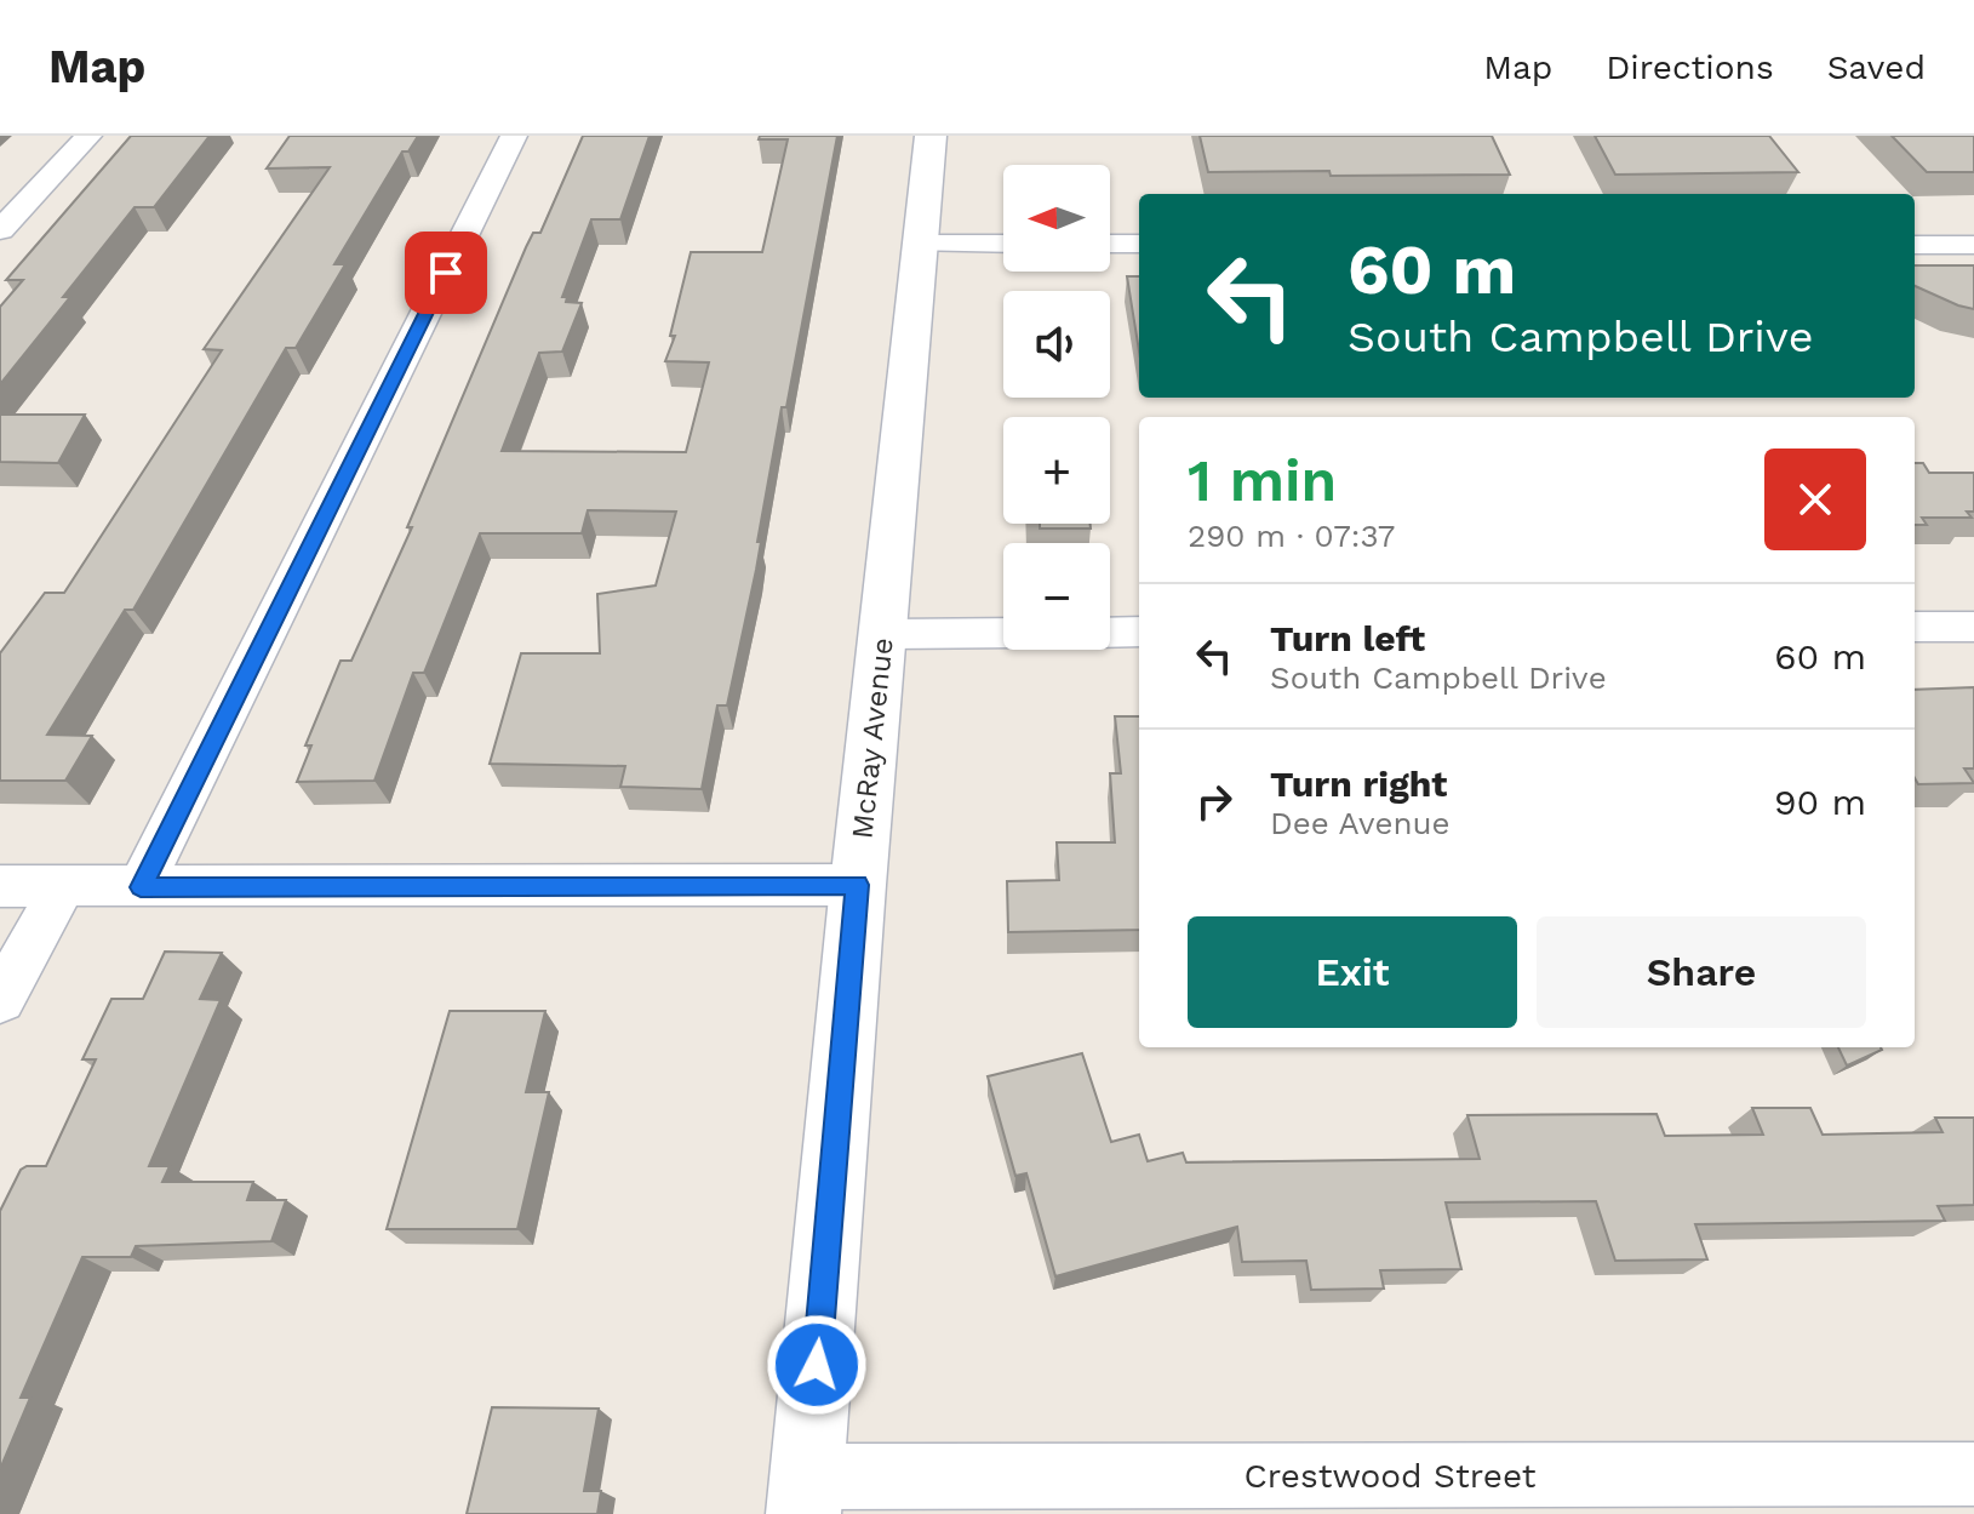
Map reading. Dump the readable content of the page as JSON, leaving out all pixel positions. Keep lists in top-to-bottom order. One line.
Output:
{"streets":{"street":["McRay Avenue","Crestwood Street"]},"crossings":[["McRay Avenue","Crestwood Street"]],"north":"left","page":{"header":"Map","nav":["Map","Directions","Saved"],"map_buttons":["+","−"],"turn":["60 m","South Campbell Drive"],"heading":["1 min","290 m · 07:37"],"list":[{"name":"Turn left","note":"South Campbell Drive","value":"60 m"},{"name":"Turn right","note":"Dee Avenue","value":"90 m"}],"buttons":["Exit","Share"]}}
